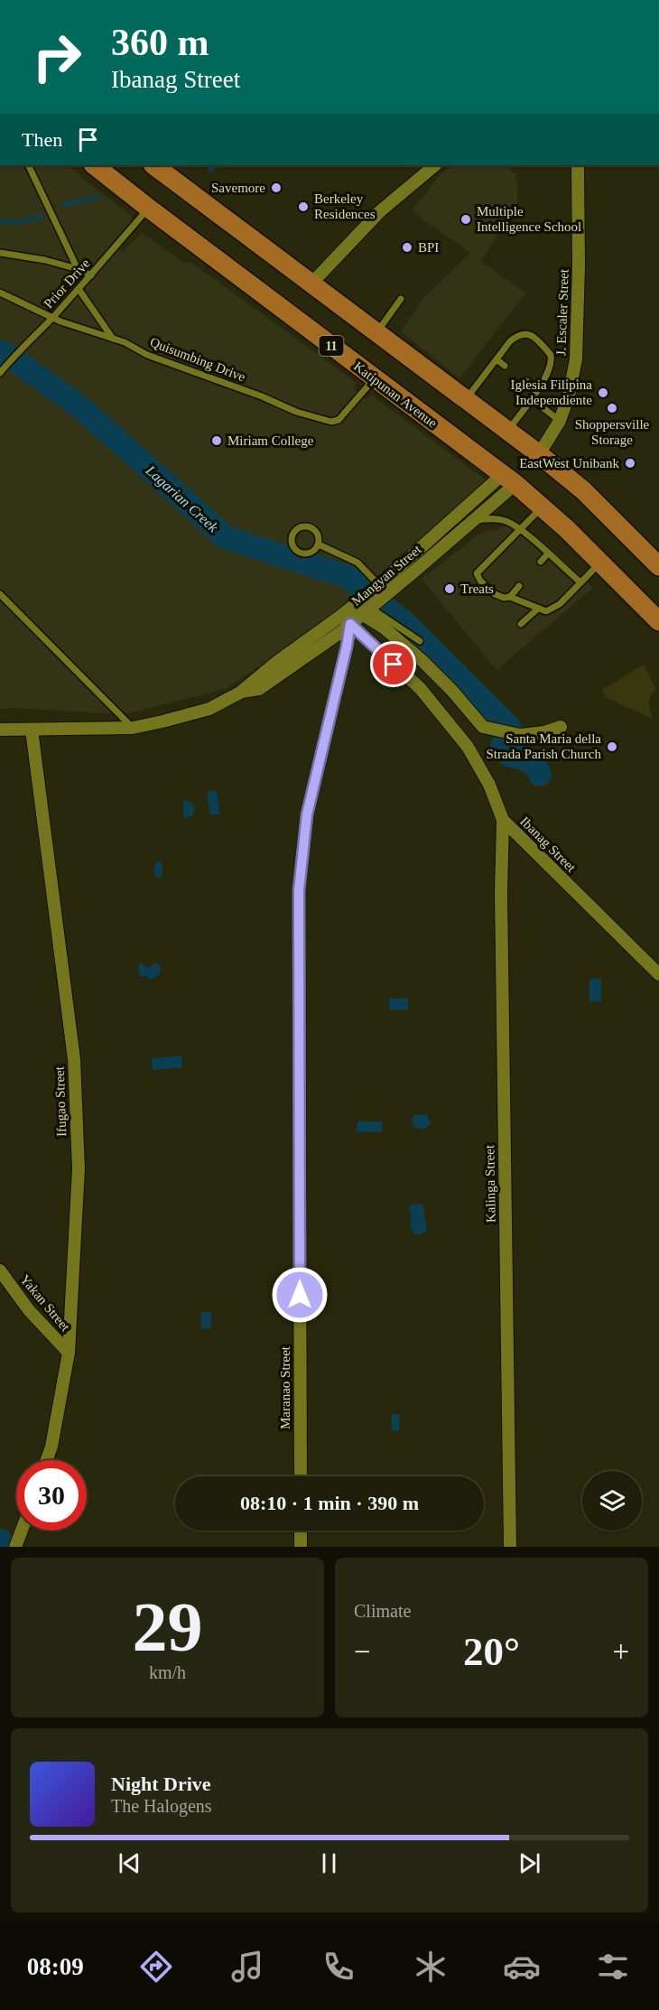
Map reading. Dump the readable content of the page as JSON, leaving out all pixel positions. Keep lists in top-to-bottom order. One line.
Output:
{"streets":{"main road":["11","Katipunan Avenue"],"street":["J. Escaler Street","Mangyan Street","Ibanag Street","Ifugao Street","Kalinga Street","Yakan Street","Maranao Street"],"lane":["Prior Drive","Quisumbing Drive"]},"crossings":[["Prior Drive","Quisumbing Drive"],["Prior Drive","Katipunan Avenue"],["Quisumbing Drive","Katipunan Avenue"],["Katipunan Avenue","Mangyan Street"],["Mangyan Street","Ibanag Street"],["Mangyan Street","Ifugao Street"],["Mangyan Street","Maranao Street"],["Ibanag Street","Kalinga Street"],["Ibanag Street","Maranao Street"],["Ifugao Street","Yakan Street"]],"water":["Lagarian Creek"],"places":["Savemore","Berkeley Residences","Multiple Intelligence School","BPI","Iglesia Filipina Independiente","Shoppersville Storage","Miriam College","EastWest Unibank","Treats","Santa Maria della Strada Parish Church"],"page":{"turn":["360 m","Ibanag Street"],"then":"Then","limit":"30","trip":"08:10 · 1 min · 390 m","tile":[["29","km/h"],"Climate"],"heat":["−","20°","+"],"song":["Night Drive","The Halogens"],"tabs":"08:09"}}
